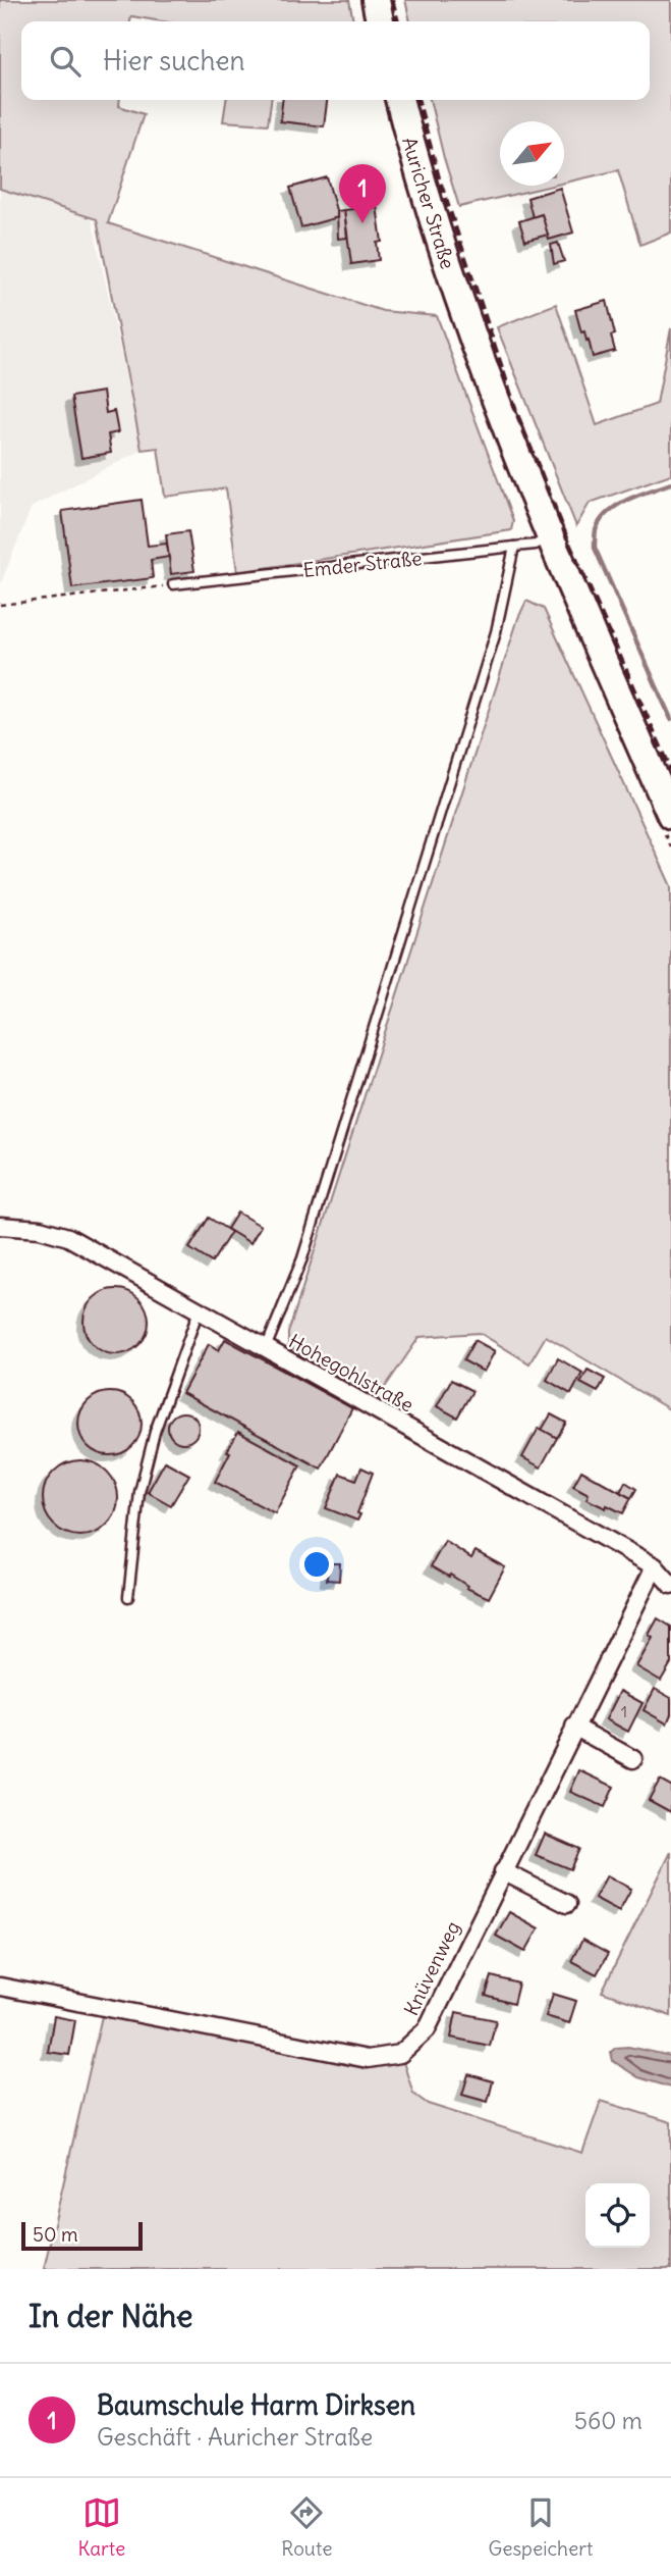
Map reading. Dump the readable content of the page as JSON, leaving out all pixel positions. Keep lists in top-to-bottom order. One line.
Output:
{"streets":{"main road":["Auricher Straße"],"street":["Hohegohlstraße","Knüvenweg"],"lane":["Emder Straße"]},"crossings":[["Auricher Straße","Emder Straße"],["Hohegohlstraße","Knüvenweg"]],"house_numbers":["1"],"scale_bar":"50 m","north":"top right","page":{"search":"Hier suchen","pins":"1","scale":"50 m","heading":"In der Nähe","list":[{"mark":"1","name":"Baumschule Harm Dirksen","note":"Geschäft · Auricher Straße","value":"560 m"}],"nav":["Karte","Route","Gespeichert"]}}
